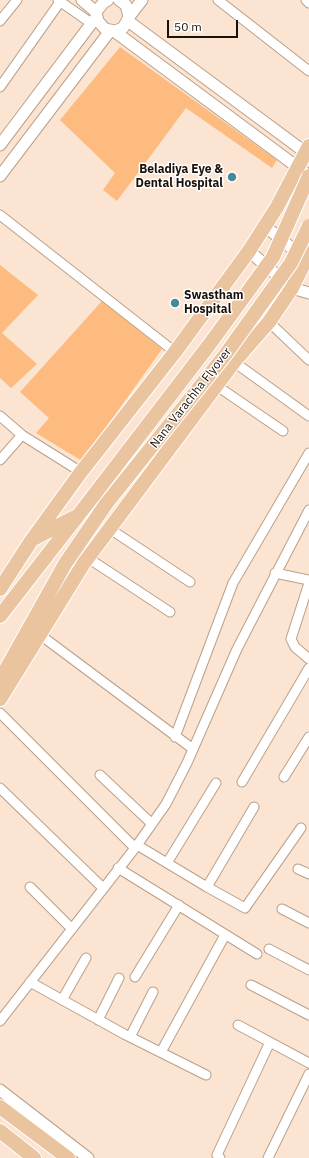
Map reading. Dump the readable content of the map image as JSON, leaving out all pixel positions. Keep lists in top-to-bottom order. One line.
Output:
{"streets":{"main road":["Nana Varachha Flyover"]},"places":["Beladiya Eye & Dental Hospital","Swastham Hospital"],"scale_bar":"50 m"}
